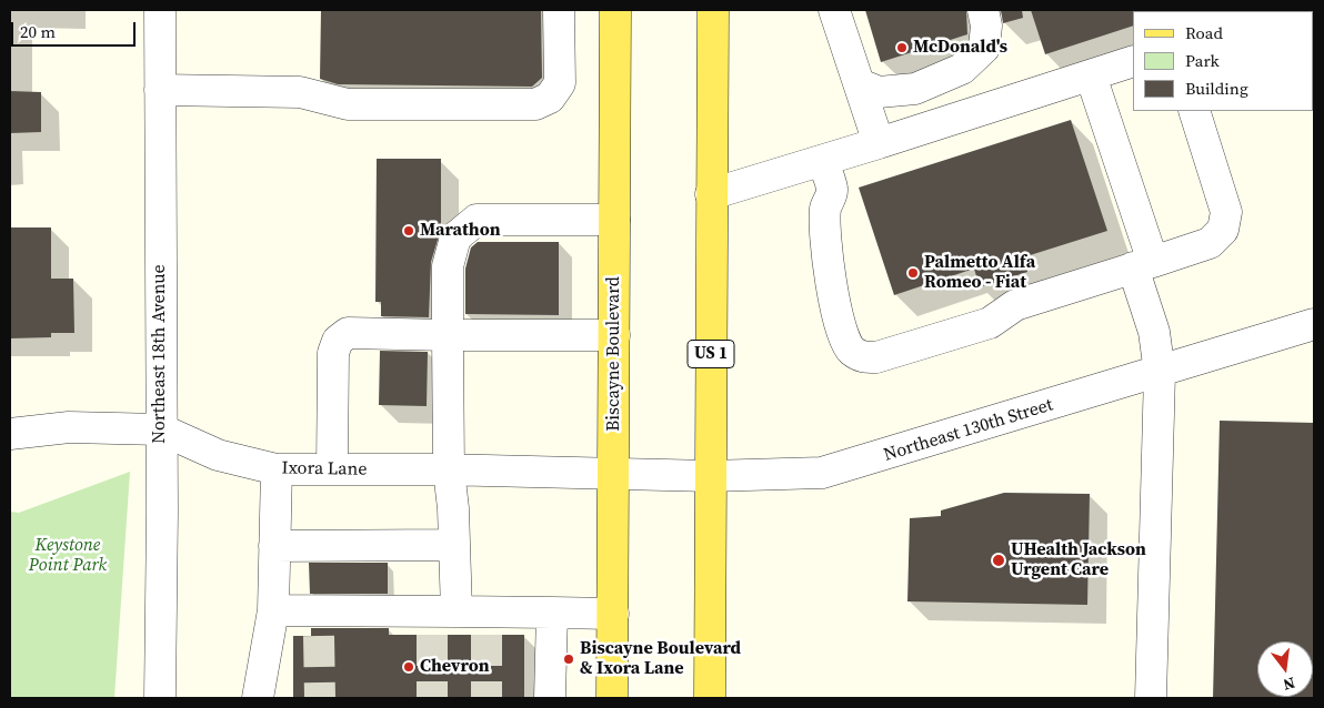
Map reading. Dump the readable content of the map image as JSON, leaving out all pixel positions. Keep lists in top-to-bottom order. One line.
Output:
{"streets":{"main road":["Biscayne Boulevard","US 1"],"street":["Northeast 18th Avenue","Northeast 130th Street","Ixora Lane"]},"crossings":[["Northeast 18th Avenue","Ixora Lane"],["Biscayne Boulevard","Northeast 130th Street"],["Biscayne Boulevard","Ixora Lane"],["US 1","Northeast 130th Street"],["Northeast 130th Street","Ixora Lane"]],"parks":["Keystone Point Park"],"places":["McDonald's","Marathon","Palmetto Alfa Romeo - Fiat","UHealth Jackson Urgent Care","Biscayne Boulevard & Ixora Lane","Chevron"],"legend":["Road","Park","Building"],"scale_bar":"20 m","north":"bottom"}
